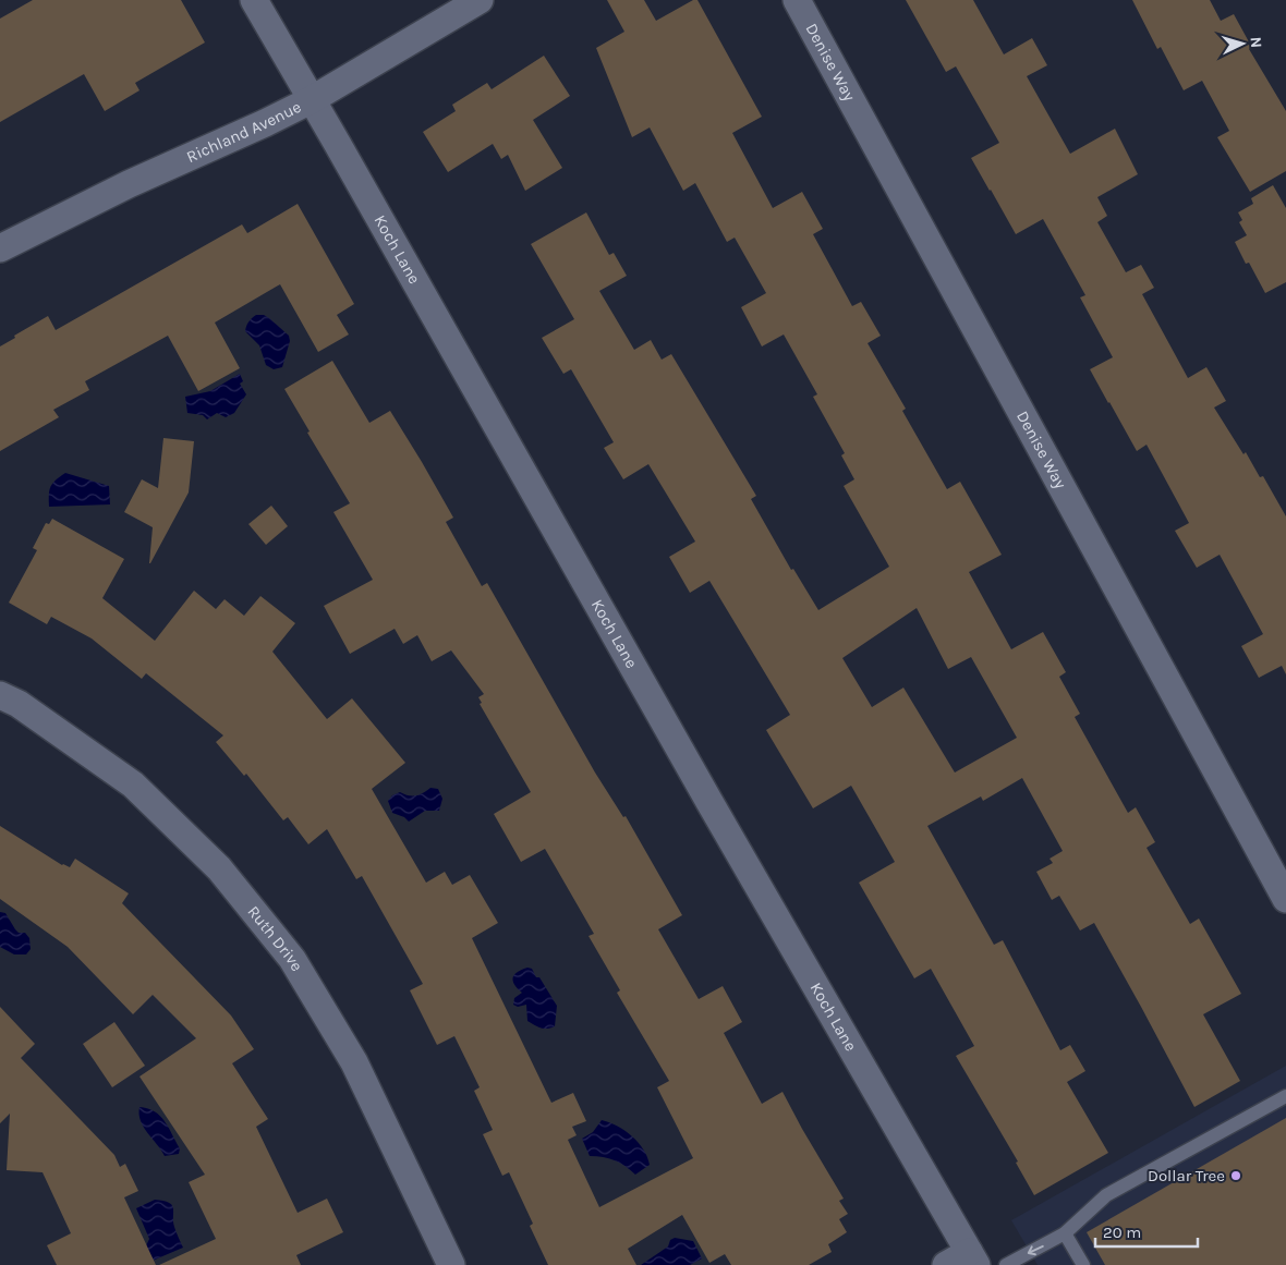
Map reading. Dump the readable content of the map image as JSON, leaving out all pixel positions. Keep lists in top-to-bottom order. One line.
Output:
{"streets":{"street":["Denise Way","Richland Avenue","Koch Lane","Ruth Drive"]},"crossings":[["Richland Avenue","Koch Lane"]],"places":["Dollar Tree"],"scale_bar":"20 m","north":"right"}
